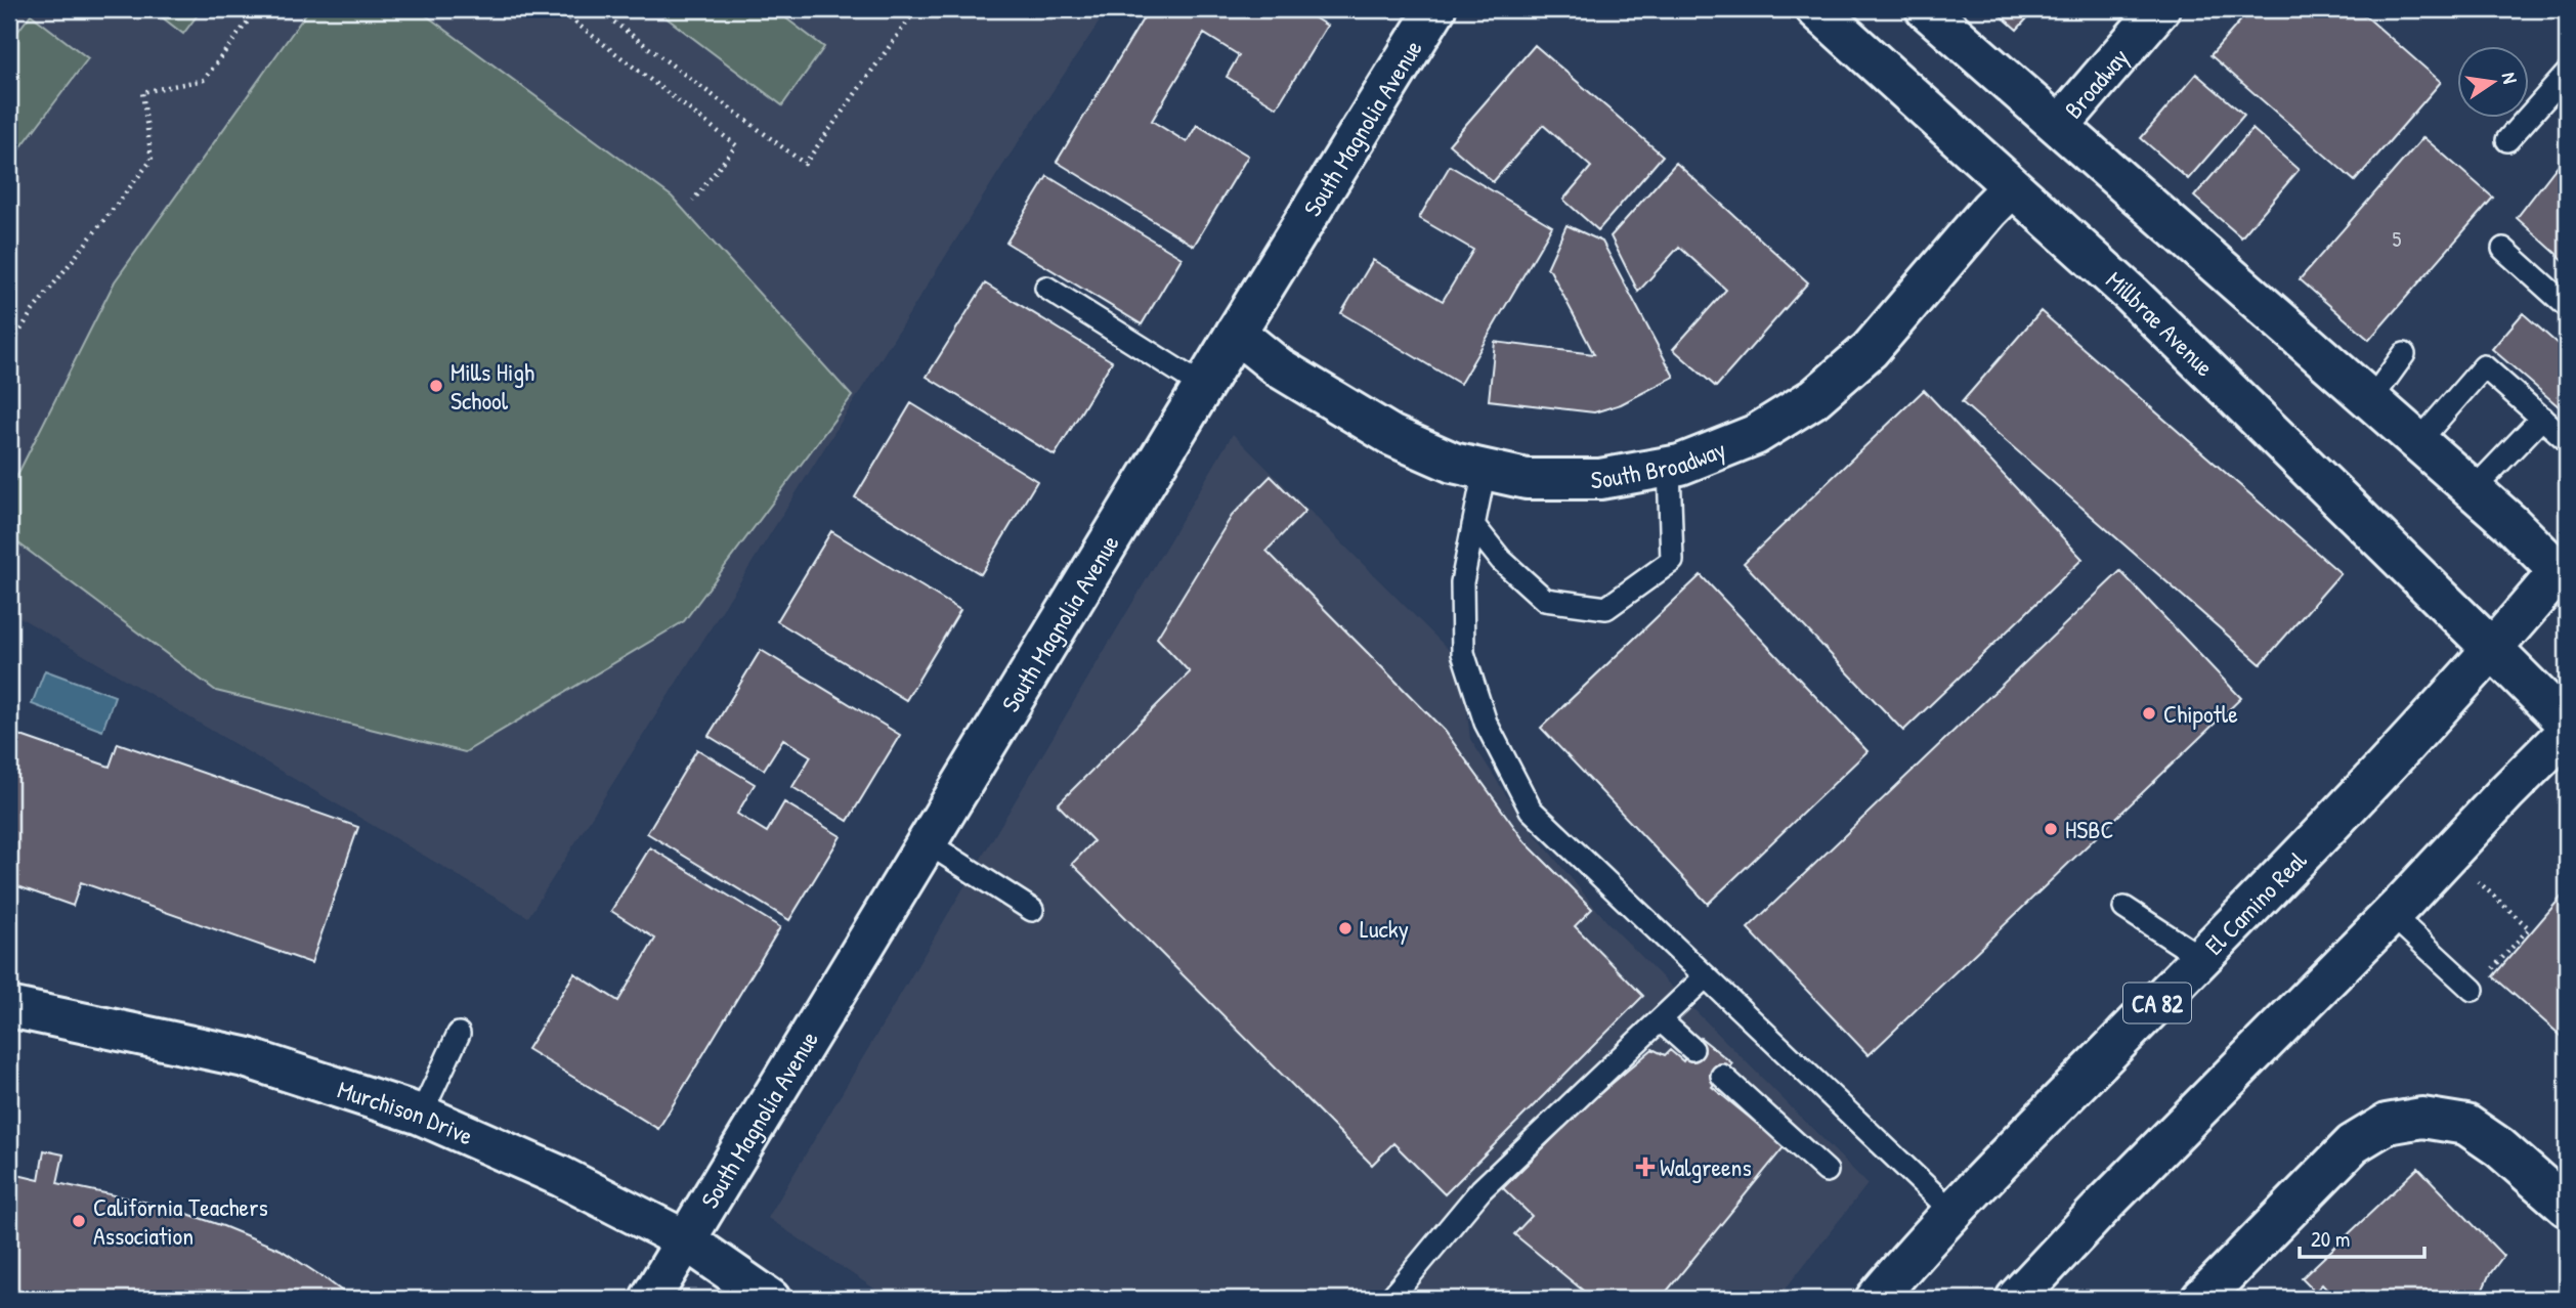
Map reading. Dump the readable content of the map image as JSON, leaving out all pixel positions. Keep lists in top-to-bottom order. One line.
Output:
{"streets":{"street":["Broadway","South Magnolia Avenue","Millbrae Avenue","South Broadway","El Camino Real","CA 82","Murchison Drive"]},"crossings":[["South Magnolia Avenue","South Broadway"],["South Magnolia Avenue","Murchison Drive"],["Millbrae Avenue","South Broadway"],["Millbrae Avenue","El Camino Real"]],"places":{"other":["Mills High School","Chipotle","HSBC","Lucky","California Teachers Association"],"health":["Walgreens"]},"house_numbers":["5"],"scale_bar":"20 m","north":"right"}
